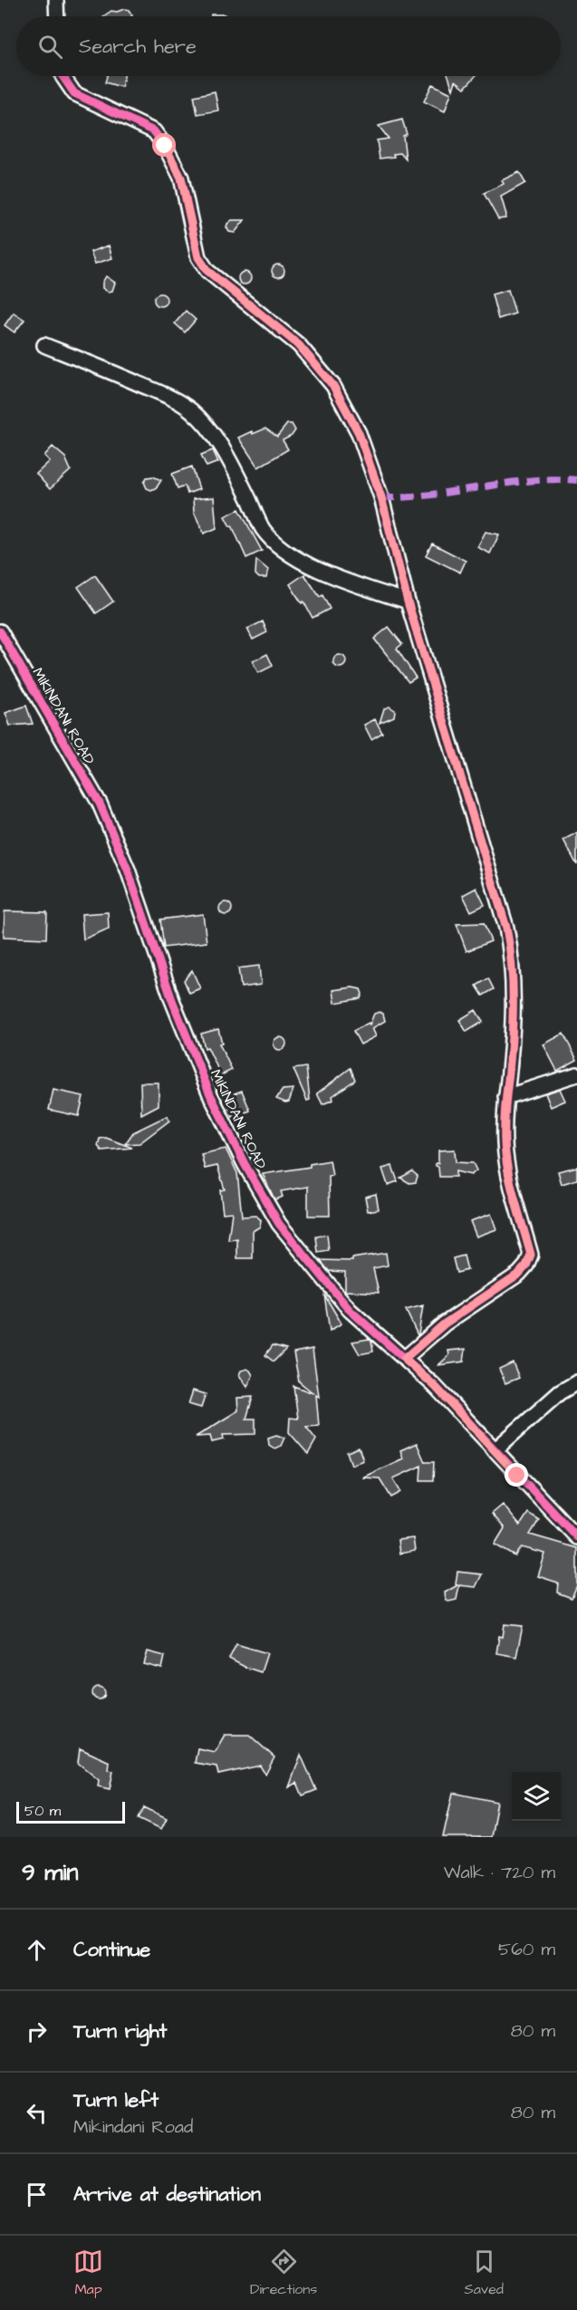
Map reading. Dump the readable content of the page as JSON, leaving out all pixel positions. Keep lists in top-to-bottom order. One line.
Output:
{"streets":{"street":["MIKINDANI ROAD"]},"scale_bar":"50 m","page":{"search":"Search here","scale":"50 m","heading":["9 min","Walk · 720 m"],"list":[["Continue","560 m"],["Turn right","80 m"],["Turn left","Mikindani Road","80 m"],"Arrive at destination"],"nav":["Map","Directions","Saved"]}}
